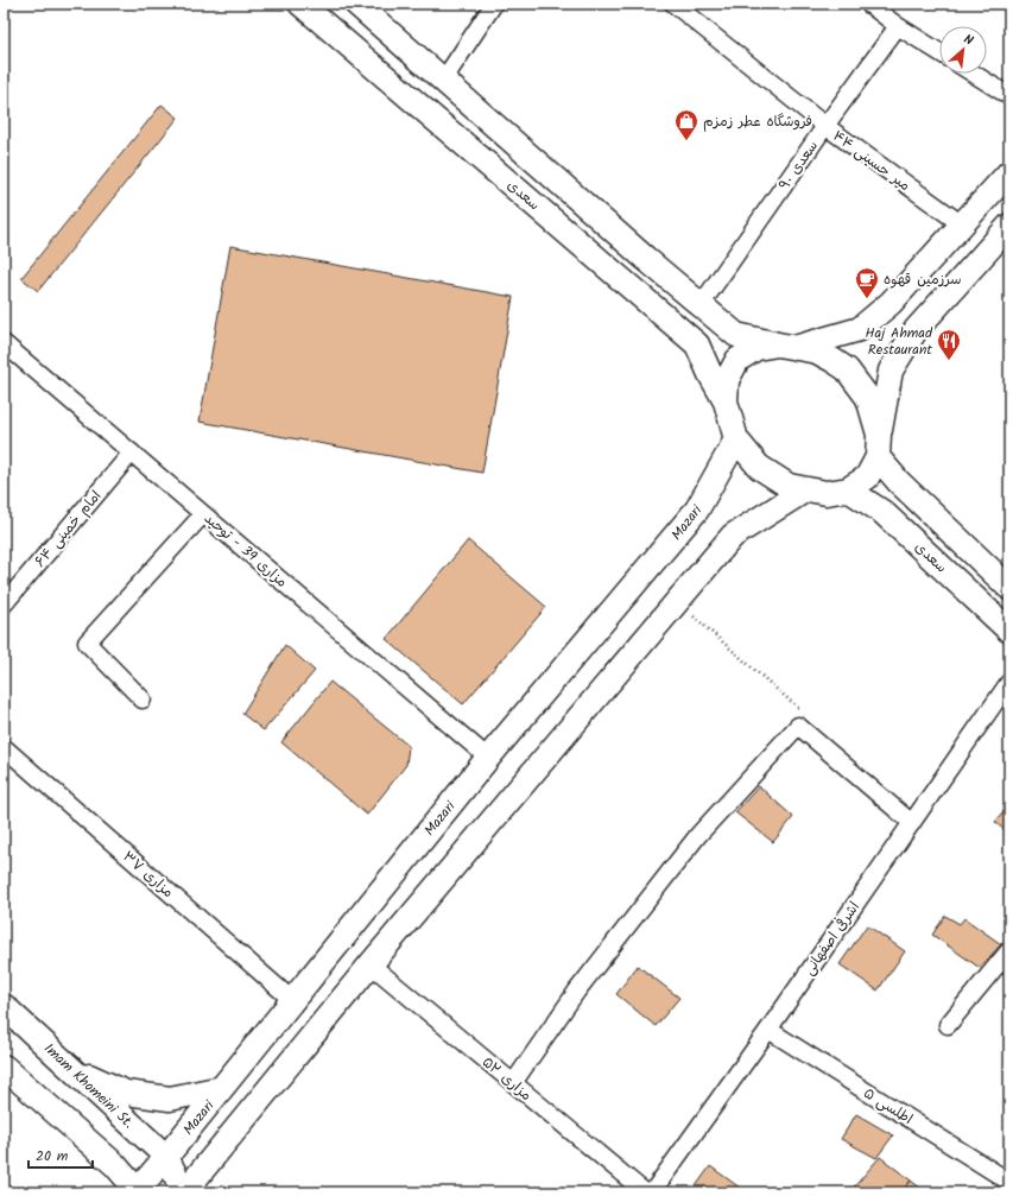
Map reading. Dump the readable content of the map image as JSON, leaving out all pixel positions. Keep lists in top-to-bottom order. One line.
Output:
{"streets":{"main road":["سعدی","Mazari","Imam Khomeini St."],"street":["میر حسینی ۴۴","سعدی ۹۰","امام خمینی ۶۴","مزاری 39 - توحید","مزاری ۳۷","اشرفی اصفهانی","مزاری ۵۲","اطلسی ۵"]},"crossings":[["میر حسینی ۴۴","سعدی ۹۰"],["سعدی","Mazari"],["Mazari","مزاری 39 - توحید"],["Mazari","مزاری ۳۷"],["Mazari","Imam Khomeini St."],["امام خمینی ۶۴","مزاری 39 - توحید"],["اشرفی اصفهانی","اطلسی ۵"]],"places":{"shop":["فروشگاه عطر زمزم"],"cafe":["سرزمین قهوه"],"restaurant":["Haj Ahmad Restaurant"]},"scale_bar":"20 m","north":"top right"}
